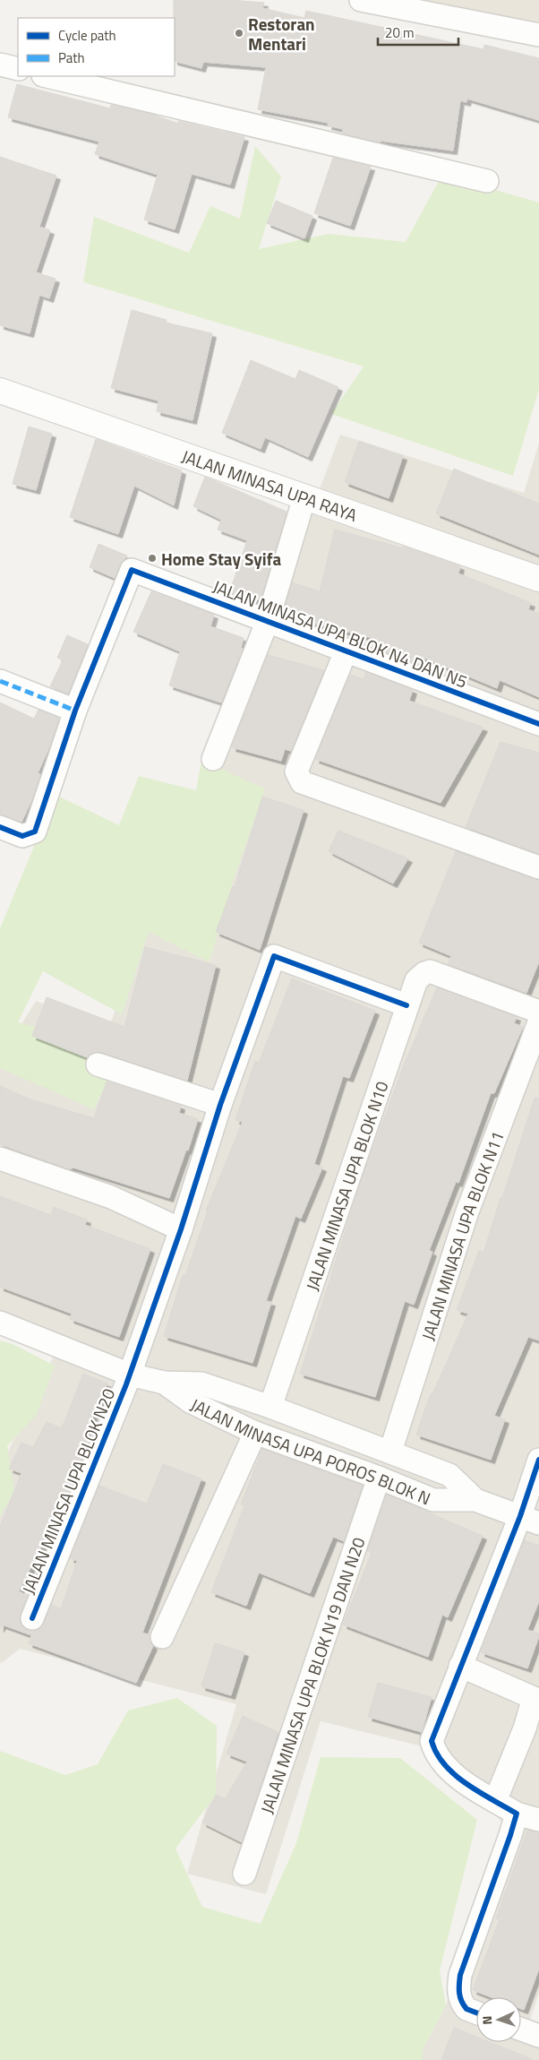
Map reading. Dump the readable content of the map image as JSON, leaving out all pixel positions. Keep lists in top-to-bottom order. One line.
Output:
{"streets":{"street":["JALAN MINASA UPA RAYA","JALAN MINASA UPA BLOK N4 DAN N5","JALAN MINASA UPA BLOK N10","JALAN MINASA UPA BLOK N11","JALAN MINASA UPA POROS BLOK N","JALAN MINASA UPA BLOK N20","JALAN MINASA UPA BLOK N19 DAN N20"]},"crossings":[["JALAN MINASA UPA BLOK N10","JALAN MINASA UPA POROS BLOK N"],["JALAN MINASA UPA BLOK N11","JALAN MINASA UPA POROS BLOK N"],["JALAN MINASA UPA POROS BLOK N","JALAN MINASA UPA BLOK N20"],["JALAN MINASA UPA POROS BLOK N","JALAN MINASA UPA BLOK N19 DAN N20"]],"places":["Restoran Mentari","Home Stay Syifa"],"legend":["Cycle path","Path"],"scale_bar":"20 m","north":"left"}
